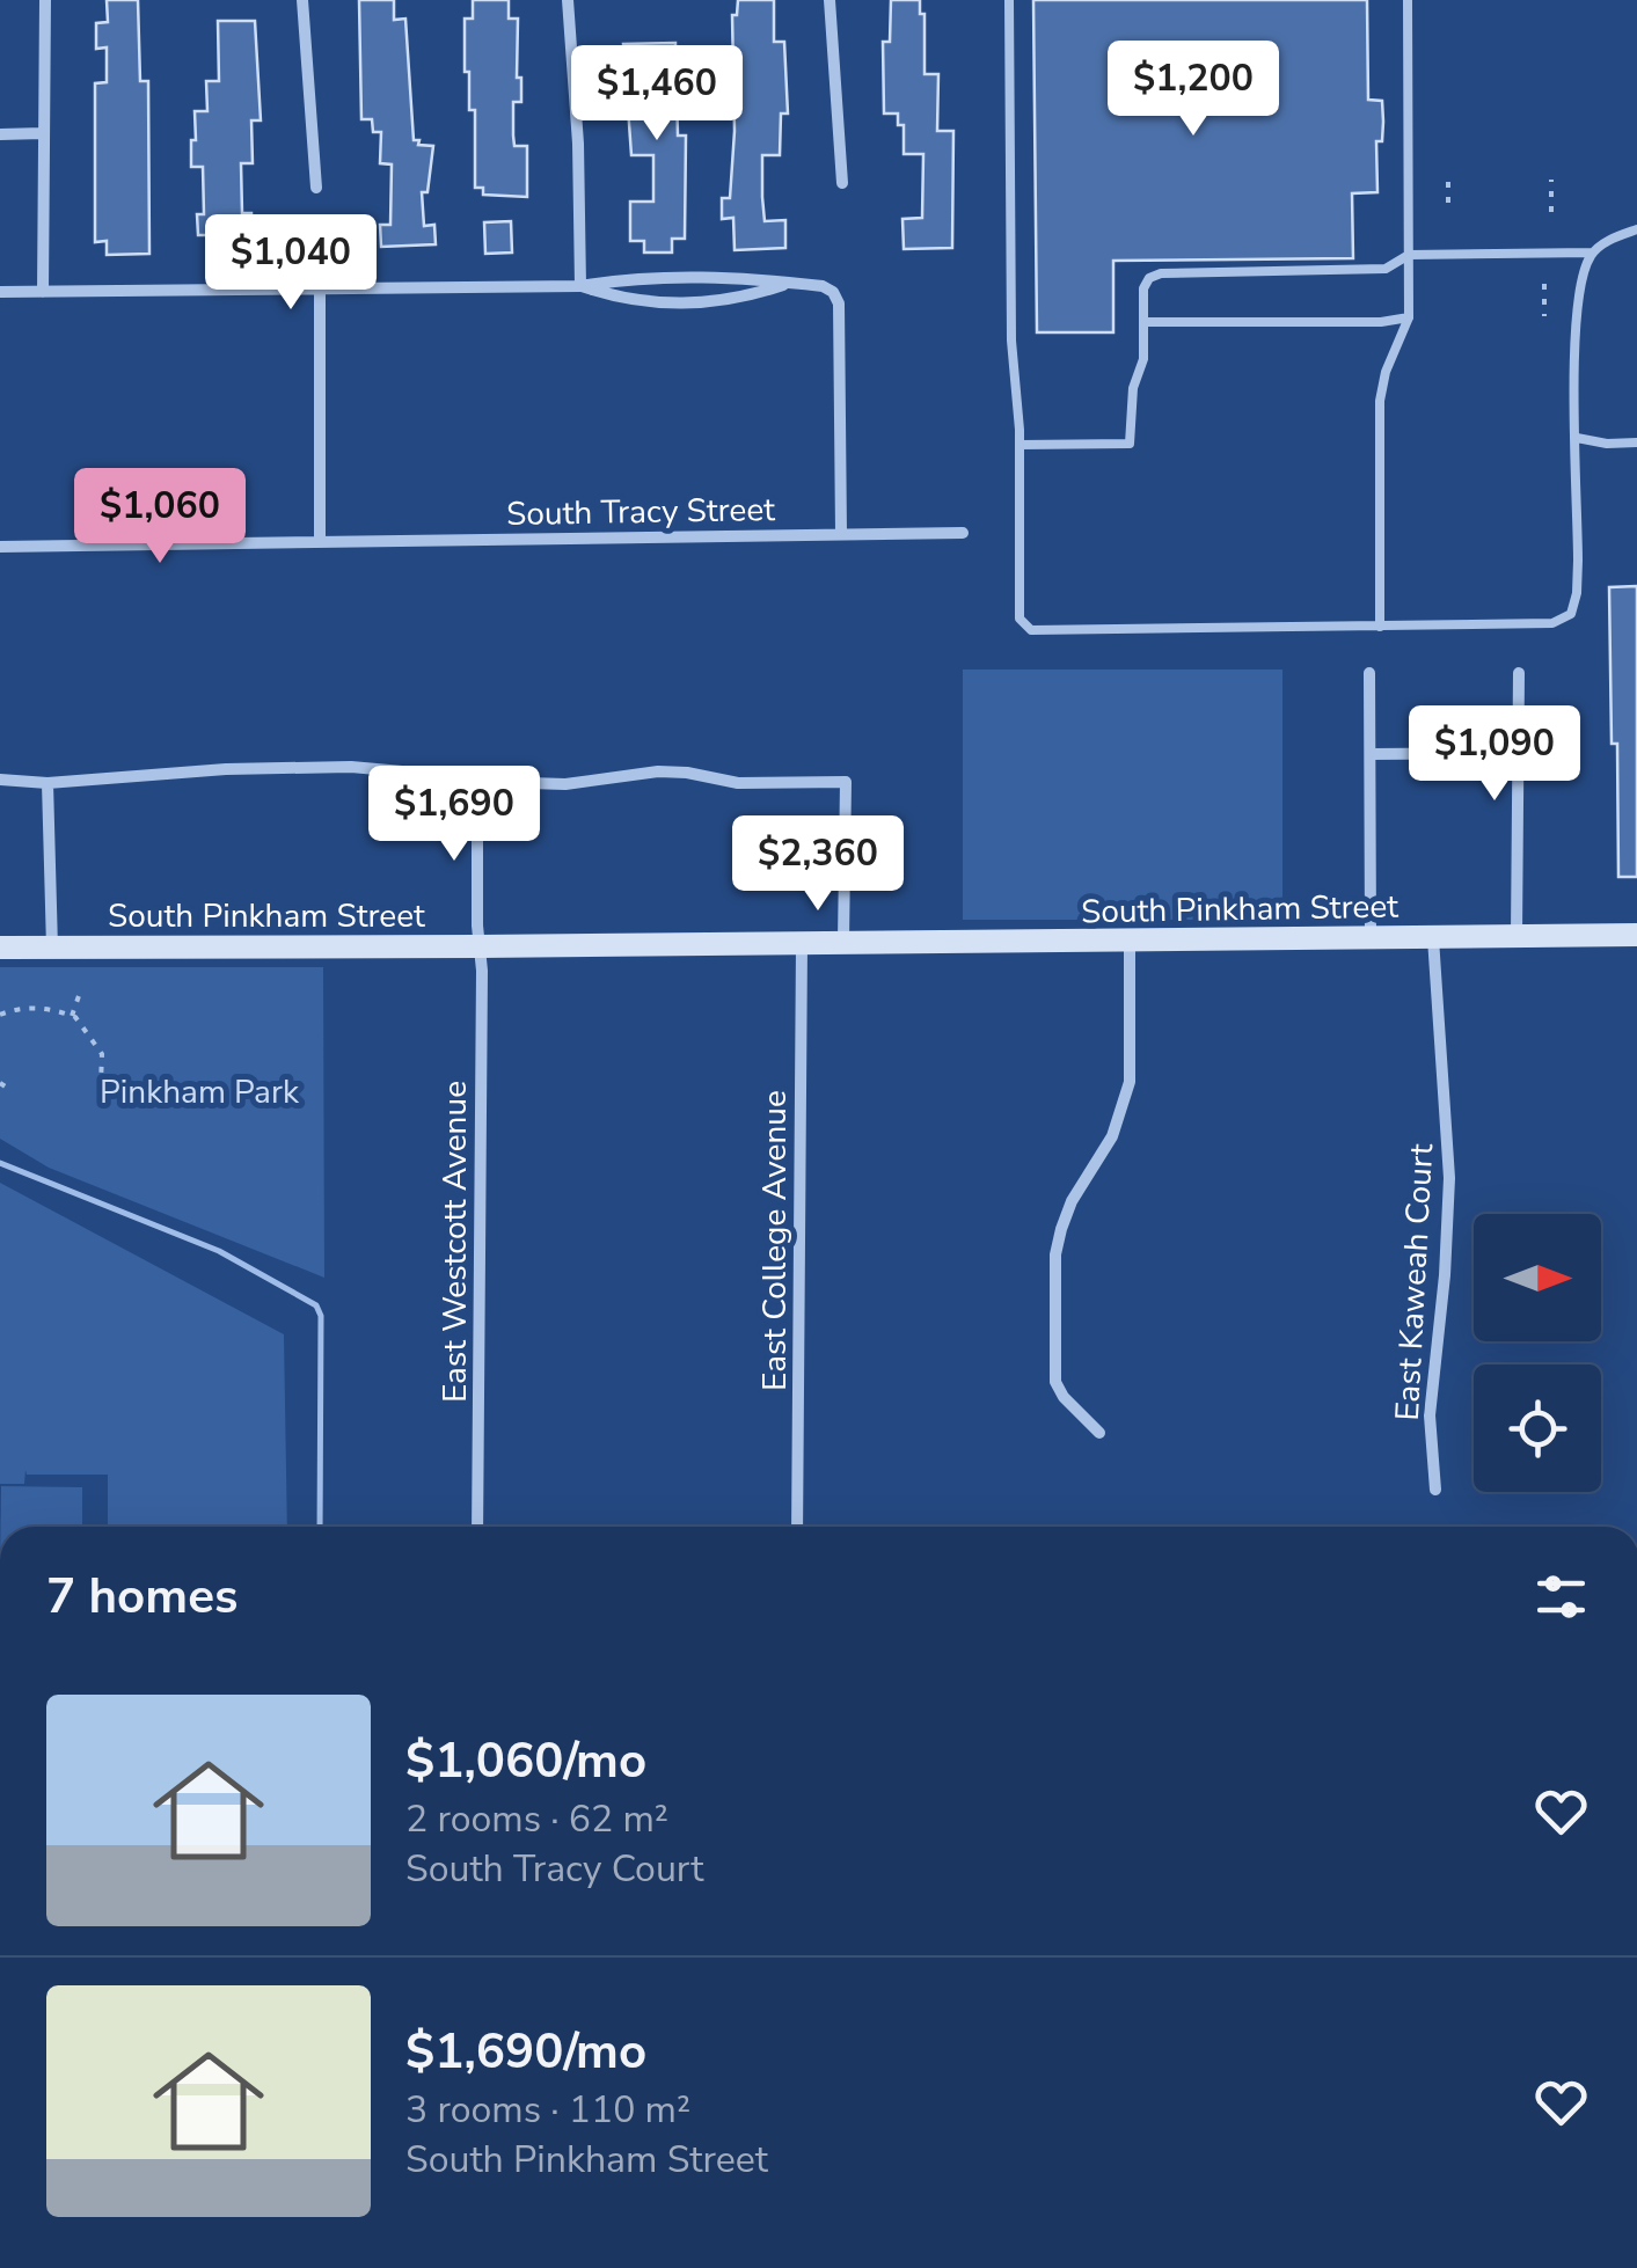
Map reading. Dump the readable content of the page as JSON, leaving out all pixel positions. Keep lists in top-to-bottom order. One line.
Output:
{"streets":{"street":["South Tracy Street","South Pinkham Street","East College Avenue","East Westcott Avenue","East Kaweah Court"]},"crossings":[["South Pinkham Street","East College Avenue"],["South Pinkham Street","East Westcott Avenue"],["South Pinkham Street","East Kaweah Court"]],"parks":["Pinkham Park"],"north":"right","page":{"price":["$1,200","$1,460","$1,040","$1,060","$1,090","$1,690","$2,360"],"heading":"7 homes","list":[{"name":"$1,060/mo","note":"2 rooms · 62 m² · South Tracy Court"},{"name":"$1,690/mo","note":"3 rooms · 110 m² · South Pinkham Street"}]}}
